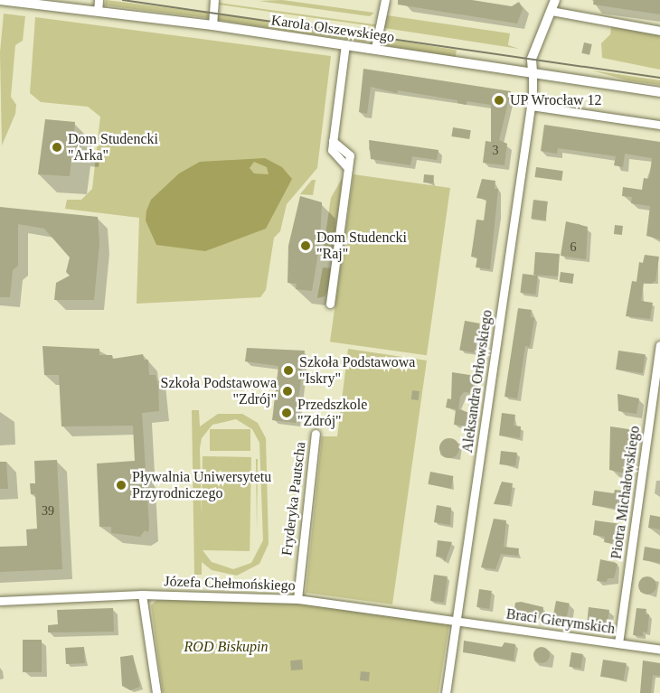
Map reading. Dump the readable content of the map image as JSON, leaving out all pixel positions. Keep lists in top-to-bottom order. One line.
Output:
{"streets":{"street":["Karola Olszewskiego","Aleksandra Orłowskiego","Piotra Michałowskiego","Fryderyka Pautscha","Józefa Chełmońskiego","Braci Gierymskich"]},"crossings":[["Karola Olszewskiego","Aleksandra Orłowskiego"],["Aleksandra Orłowskiego","Józefa Chełmońskiego"],["Aleksandra Orłowskiego","Braci Gierymskich"],["Piotra Michałowskiego","Braci Gierymskich"],["Fryderyka Pautscha","Józefa Chełmońskiego"],["Józefa Chełmońskiego","Braci Gierymskich"]],"parks":["ROD Biskupin"],"places":["UP Wrocław 12","Dom Studencki \"Arka\"","Dom Studencki \"Raj\"","Szkoła Podstawowa \"Iskry\"","Szkoła Podstawowa \"Zdrój\"","Przedszkole \"Zdrój\"","Pływalnia Uniwersytetu Przyrodniczego"],"house_numbers":["3","6","39"]}
